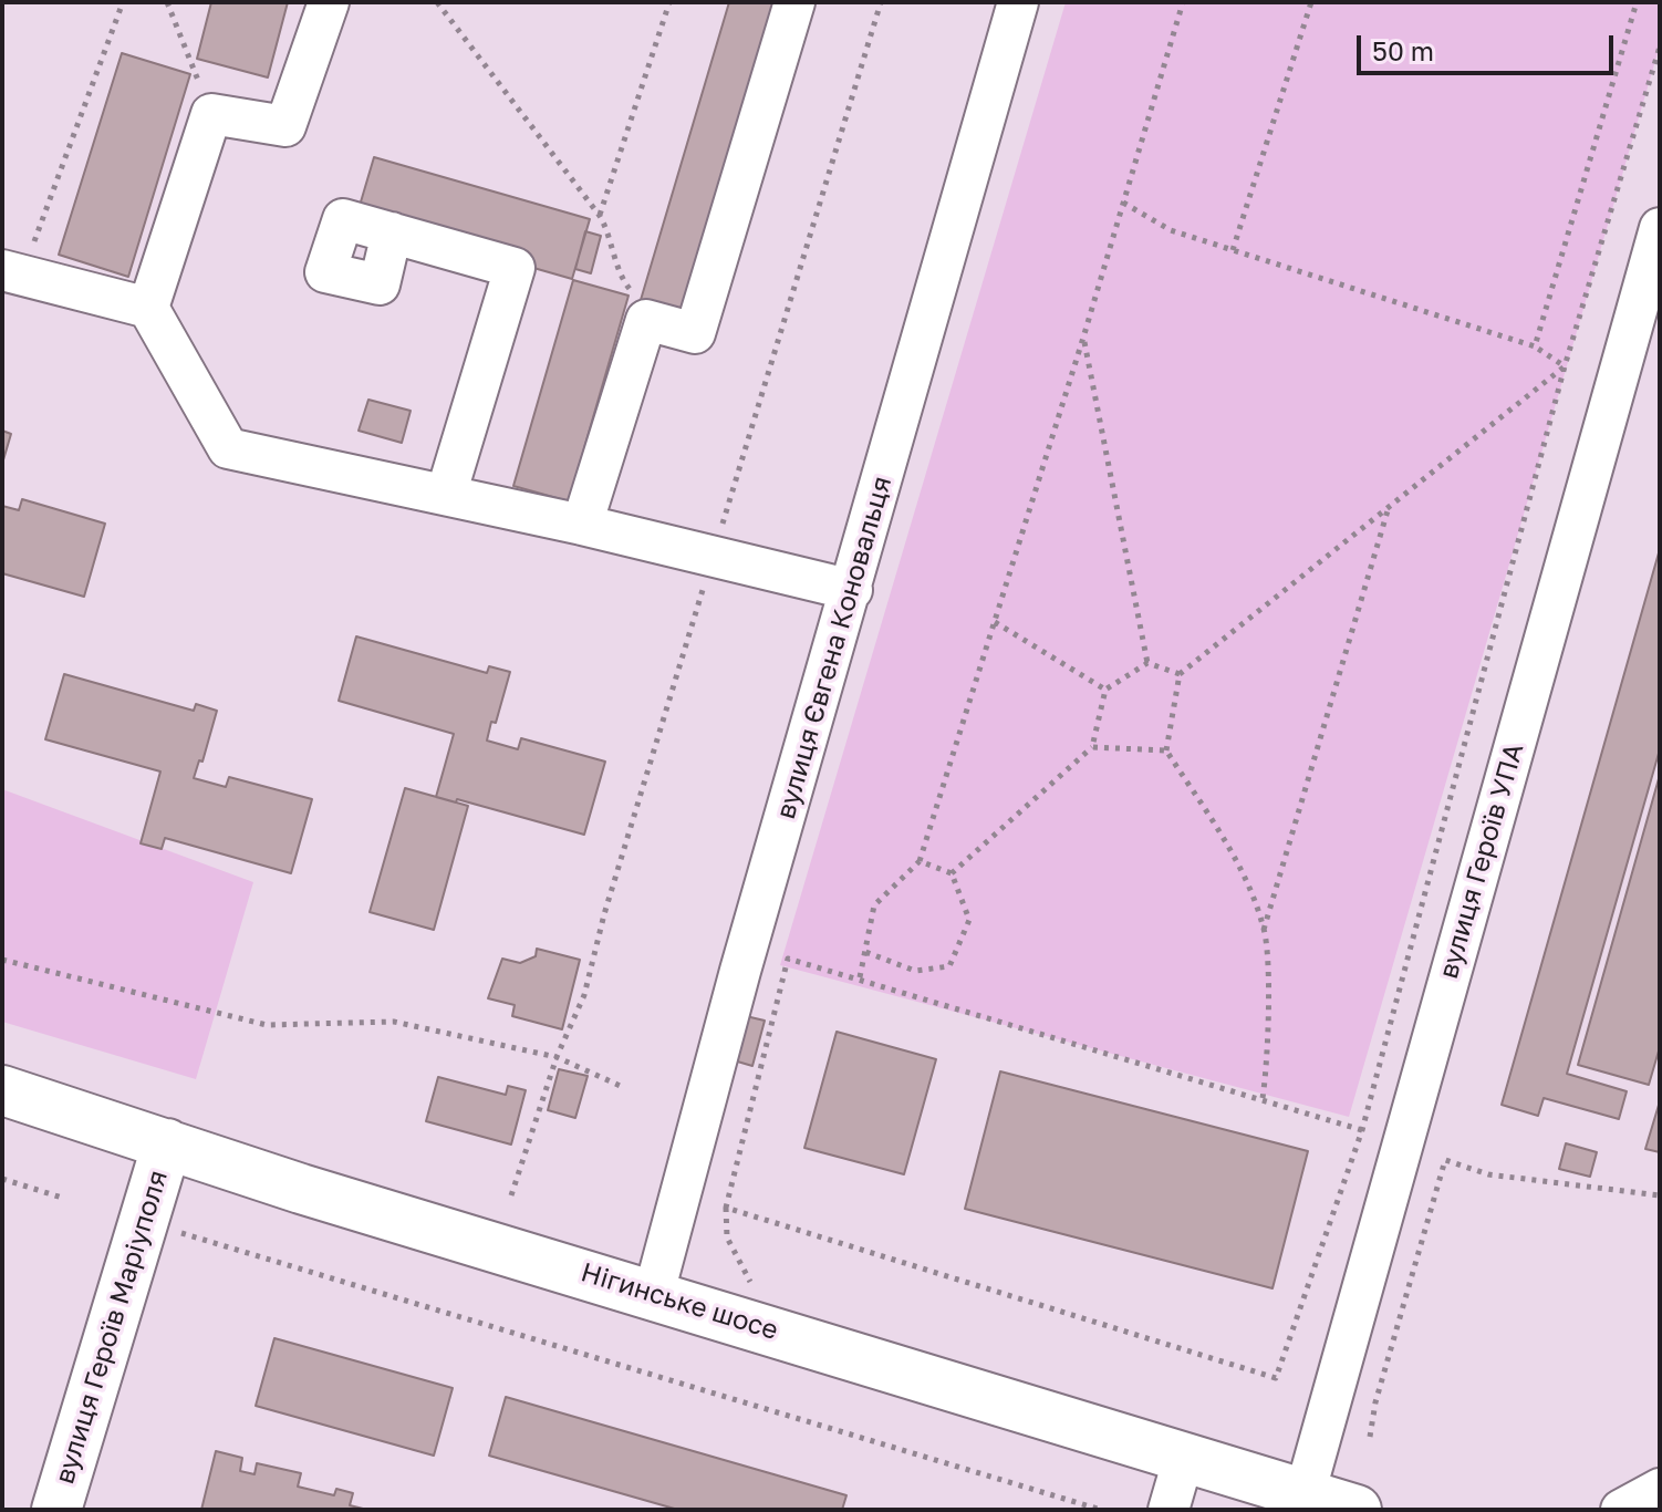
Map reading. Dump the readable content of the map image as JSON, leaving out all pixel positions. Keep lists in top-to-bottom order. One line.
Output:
{"streets":{"main road":["Нігинське шосе","вулиця Героїв Маріуполя"],"street":["вулиця Євгена Коновальця","вулиця Героїв УПА"]},"crossings":[["вулиця Євгена Коновальця","Нігинське шосе"],["вулиця Героїв УПА","Нігинське шосе"],["Нігинське шосе","вулиця Героїв Маріуполя"]],"scale_bar":"50 m"}
